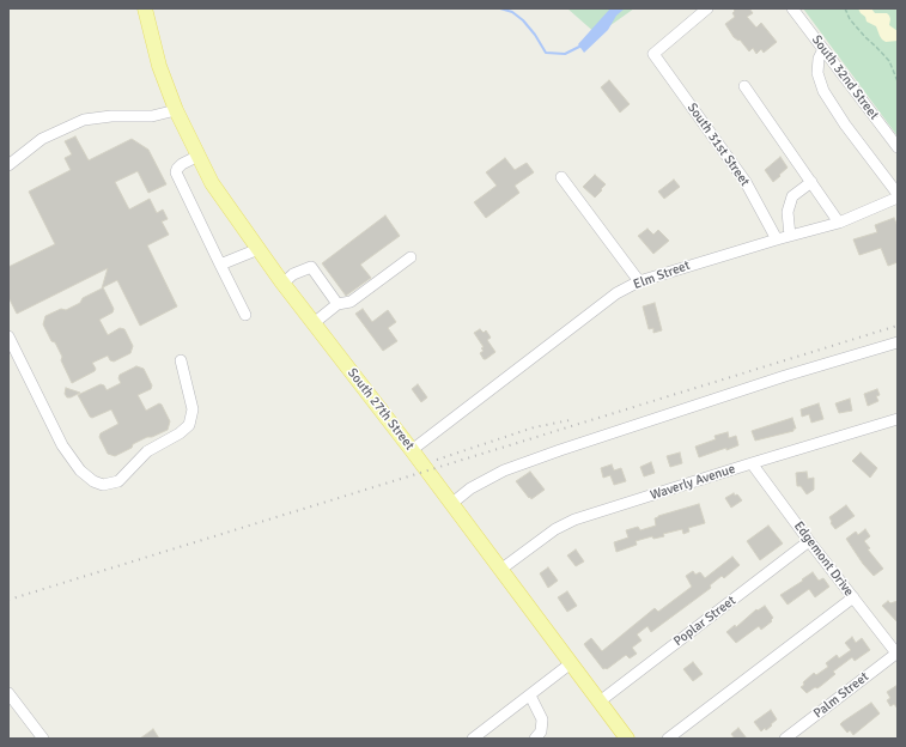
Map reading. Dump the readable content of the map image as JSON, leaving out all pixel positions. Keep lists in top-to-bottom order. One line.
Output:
{"streets":{"main road":["South 27th Street"],"street":["South 32nd Street","South 31st Street","Elm Street","Waverly Avenue","Edgemont Drive","Poplar Street","Palm Street"]},"crossings":[["South 31st Street","Elm Street"],["Elm Street","South 27th Street"],["South 27th Street","Waverly Avenue"],["South 27th Street","Poplar Street"],["Waverly Avenue","Edgemont Drive"],["Edgemont Drive","Poplar Street"],["Edgemont Drive","Palm Street"]]}
